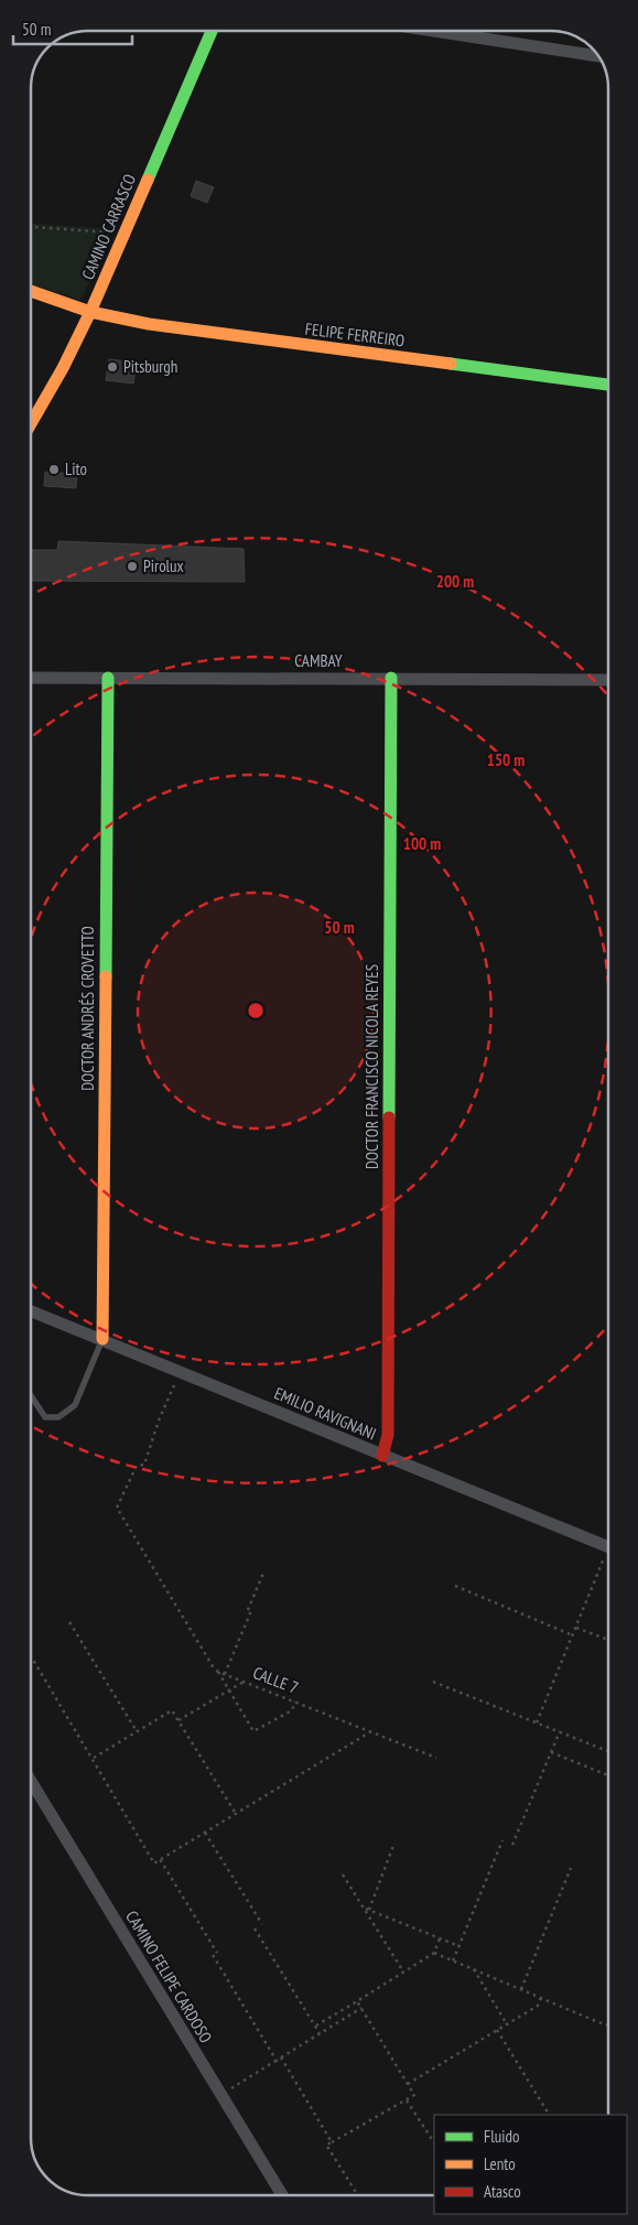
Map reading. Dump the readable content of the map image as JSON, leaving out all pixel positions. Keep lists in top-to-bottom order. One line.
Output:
{"streets":{"street":["CAMINO CARRASCO","FELIPE FERREIRO","CAMBAY","DOCTOR ANDRÉS CROVETTO","DOCTOR FRANCISCO NICOLA REYES","EMILIO RAVIGNANI","CAMINO FELIPE CARDOSO"],"path":["CALLE 7"]},"crossings":[["CAMINO CARRASCO","FELIPE FERREIRO"],["CAMBAY","DOCTOR ANDRÉS CROVETTO"],["CAMBAY","DOCTOR FRANCISCO NICOLA REYES"],["DOCTOR ANDRÉS CROVETTO","EMILIO RAVIGNANI"],["DOCTOR FRANCISCO NICOLA REYES","EMILIO RAVIGNANI"]],"places":["Pitsburgh","Lito","Pirolux"],"legend":["Fluido","Lento","Atasco"],"scale_bar":"50 m","rings":["200 m","150 m","100 m","50 m"]}
